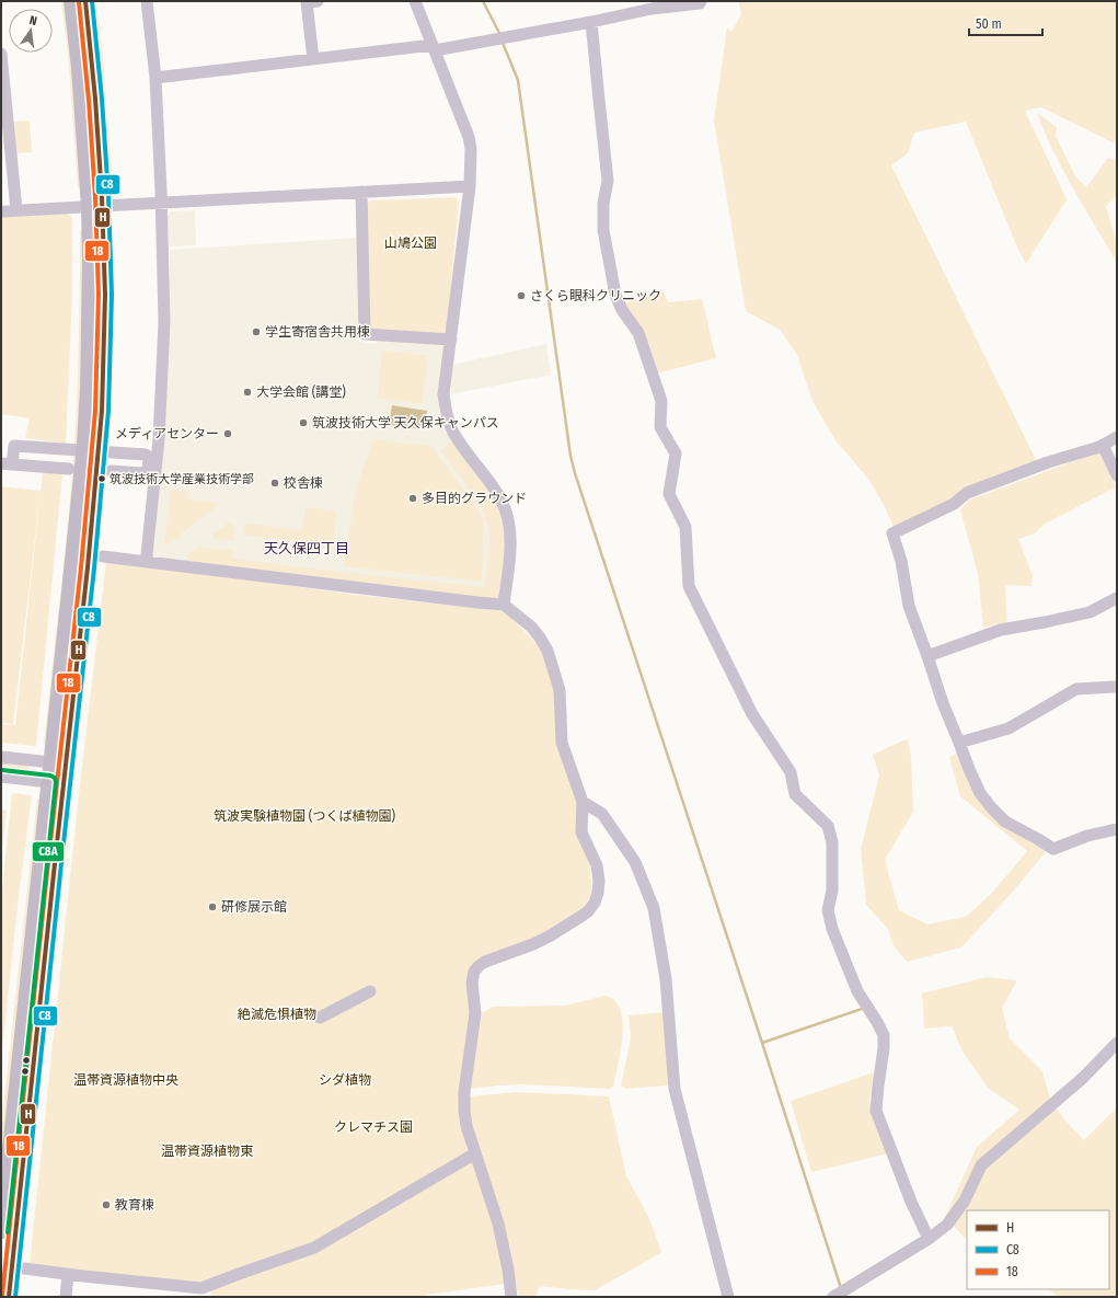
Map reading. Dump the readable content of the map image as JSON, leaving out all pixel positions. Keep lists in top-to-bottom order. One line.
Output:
{"districts":["天久保四丁目"],"parks":["山鳩公園","筑波実験植物園 (つくば植物園)","絶滅危惧植物","温帯資源植物中央","シダ植物","クレマチス園","温帯資源植物東"],"places":["さくら眼科クリニック","学生寄宿舎共用棟","大学会館 (講堂)","筑波技術大学 天久保キャンパス","メディアセンター","筑波技術大学産業技術学部","校舎棟","多目的グラウンド","研修展示館","教育棟"],"lines":["transit line H","transit line C8","transit line 18","transit line C8A"],"legend":["H","C8","18"],"scale_bar":"50 m","north":"top"}
